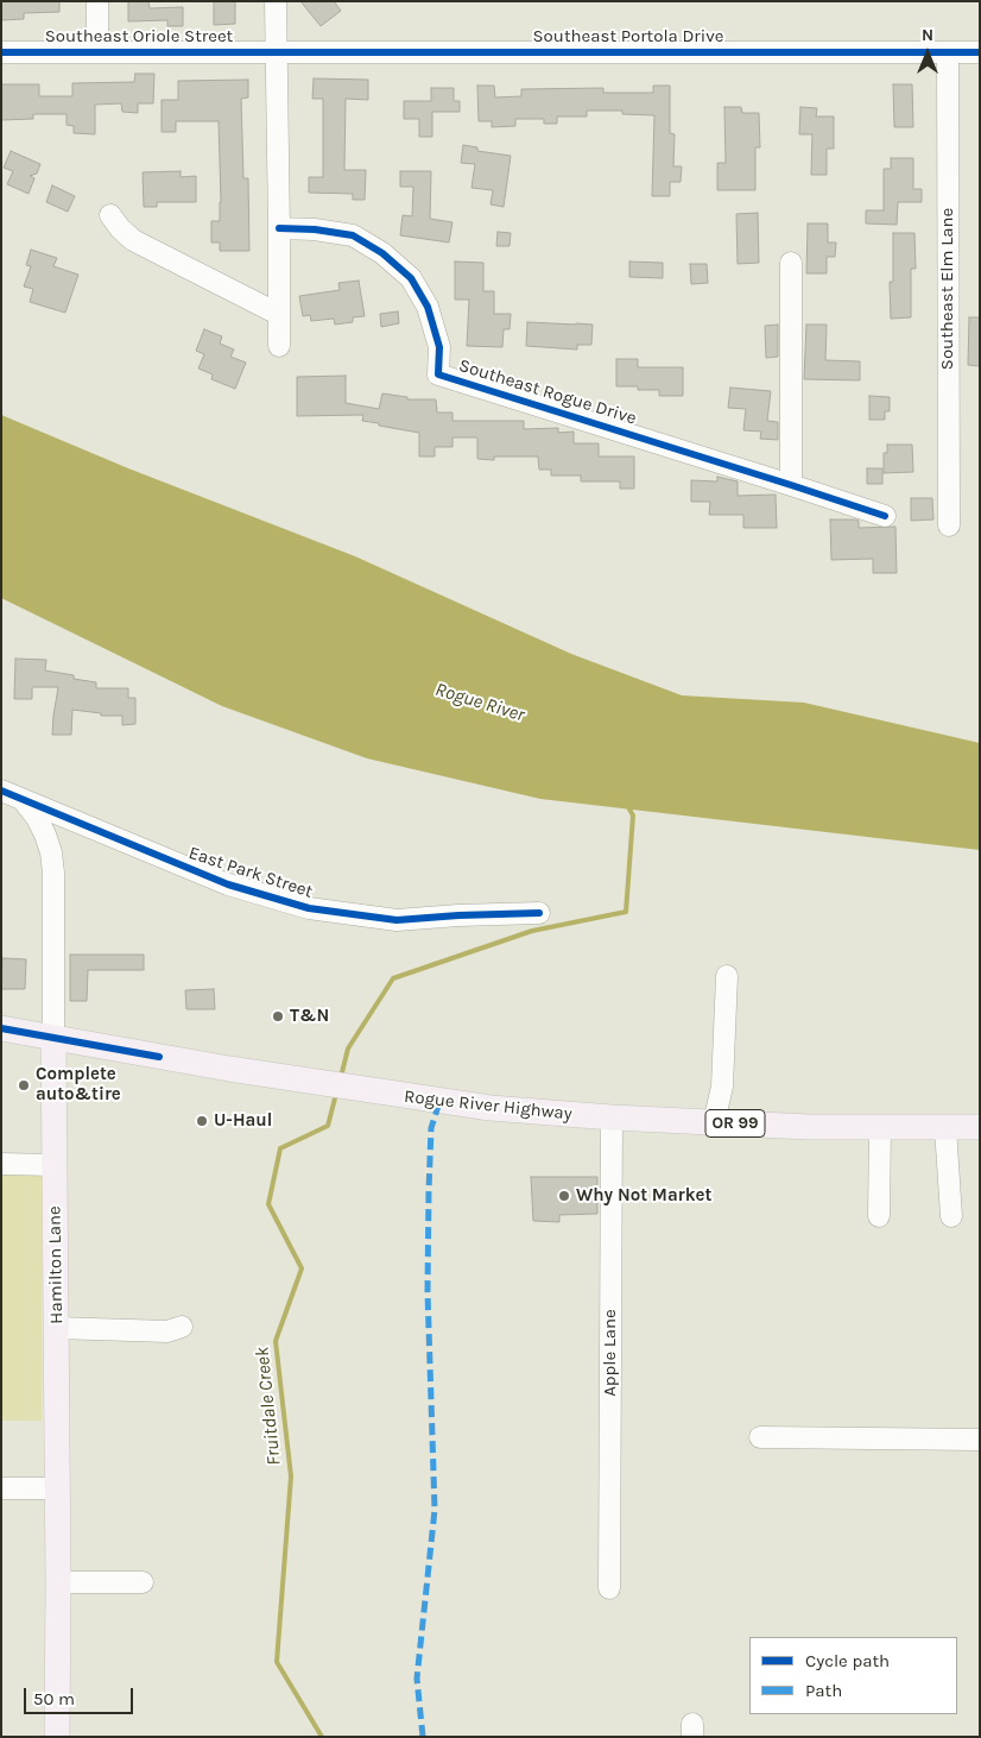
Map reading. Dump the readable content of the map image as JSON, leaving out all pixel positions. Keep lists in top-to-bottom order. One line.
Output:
{"streets":{"main road":["Rogue River Highway","OR 99","Hamilton Lane"],"street":["Southeast Oriole Street","Southeast Portola Drive","Southeast Elm Lane","Southeast Rogue Drive","East Park Street","Apple Lane"]},"crossings":[["Southeast Oriole Street","Southeast Portola Drive"],["Southeast Portola Drive","Southeast Elm Lane"],["East Park Street","Hamilton Lane"],["Rogue River Highway","Hamilton Lane"],["Rogue River Highway","Apple Lane"]],"water":["Rogue River","Fruitdale Creek"],"places":["T&N","Complete auto&tire","U-Haul","Why Not Market"],"legend":["Cycle path","Path"],"scale_bar":"50 m","north":"top"}
